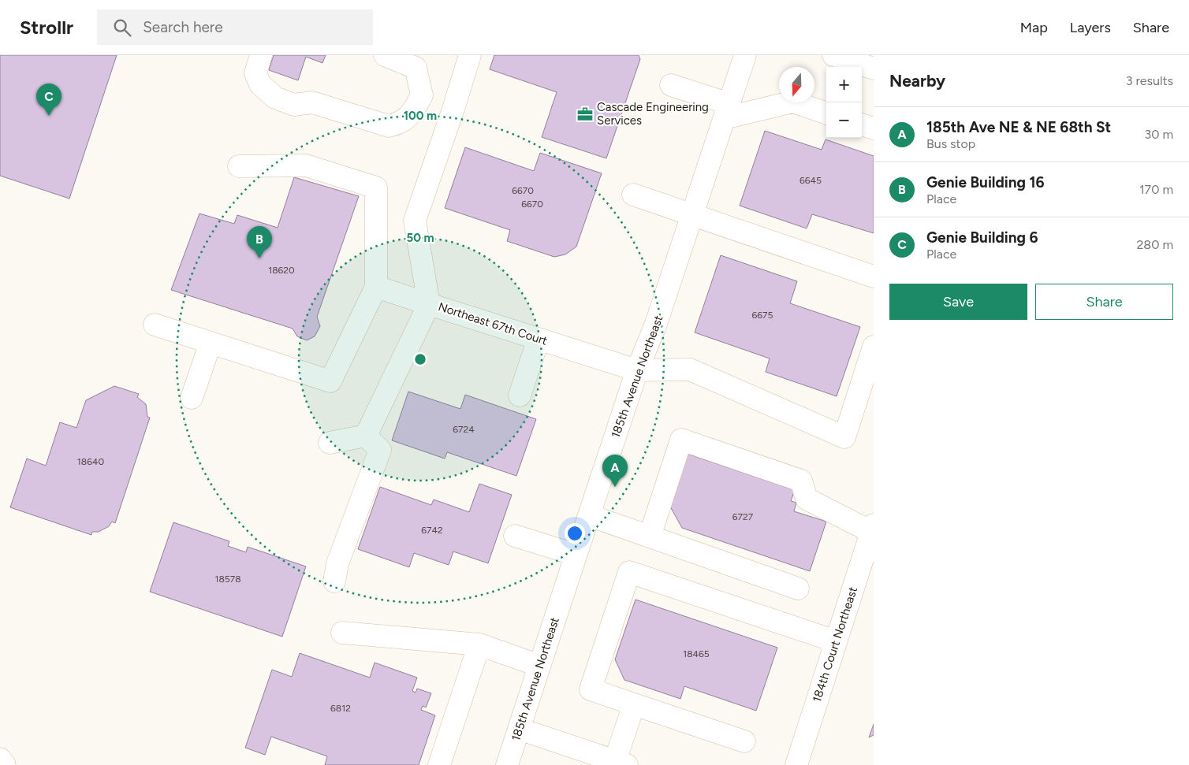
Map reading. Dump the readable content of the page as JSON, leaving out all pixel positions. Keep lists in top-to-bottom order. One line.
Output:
{"streets":{"street":["Northeast 67th Court","185th Avenue Northeast","184th Court Northeast"]},"crossings":[["Northeast 67th Court","185th Avenue Northeast"]],"places":{"office":["Cascade Engineering Services"]},"house_numbers":["6645","6670","6670","18620","6675","6724","18640","6727","6742","18578","18465","6812"],"north":"bottom","page":{"header":"Strollr","search":"Search here","nav":["Map","Layers","Share"],"heading":["Nearby","3 results"],"map_buttons":["+","−"],"pins":["C","B","A"],"list":[{"mark":"A","name":"185th Ave NE & NE 68th St","note":"Bus stop","value":"30 m"},{"mark":"B","name":"Genie Building 16","note":"Place","value":"170 m"},{"mark":"C","name":"Genie Building 6","note":"Place","value":"280 m"}],"buttons":["Save","Share"]},"rings":["100 m","50 m"]}
